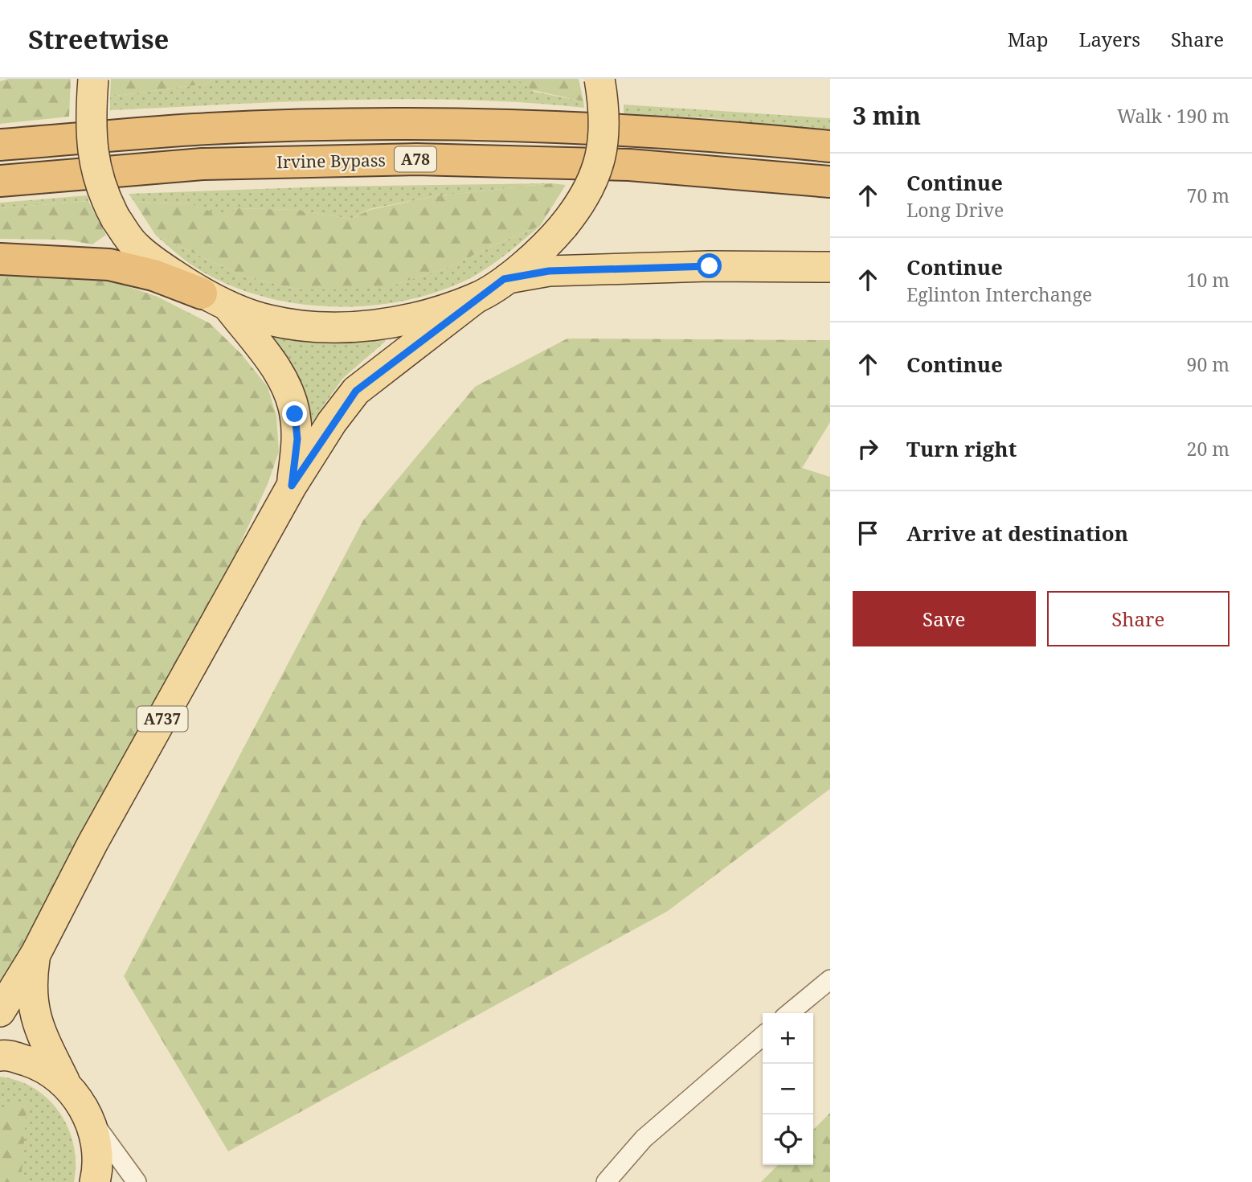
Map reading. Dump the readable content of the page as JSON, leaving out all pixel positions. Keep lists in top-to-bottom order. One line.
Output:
{"streets":{"highway":["A78","Irvine Bypass"],"main road":["A737"]},"page":{"header":"Streetwise","nav":["Map","Layers","Share"],"heading":["3 min","Walk · 190 m"],"list":[["Continue","Long Drive","70 m"],["Continue","Eglinton Interchange","10 m"],["Continue","90 m"],["Turn right","20 m"],"Arrive at destination"],"buttons":["Save","Share"],"map_buttons":["+","−"]}}
